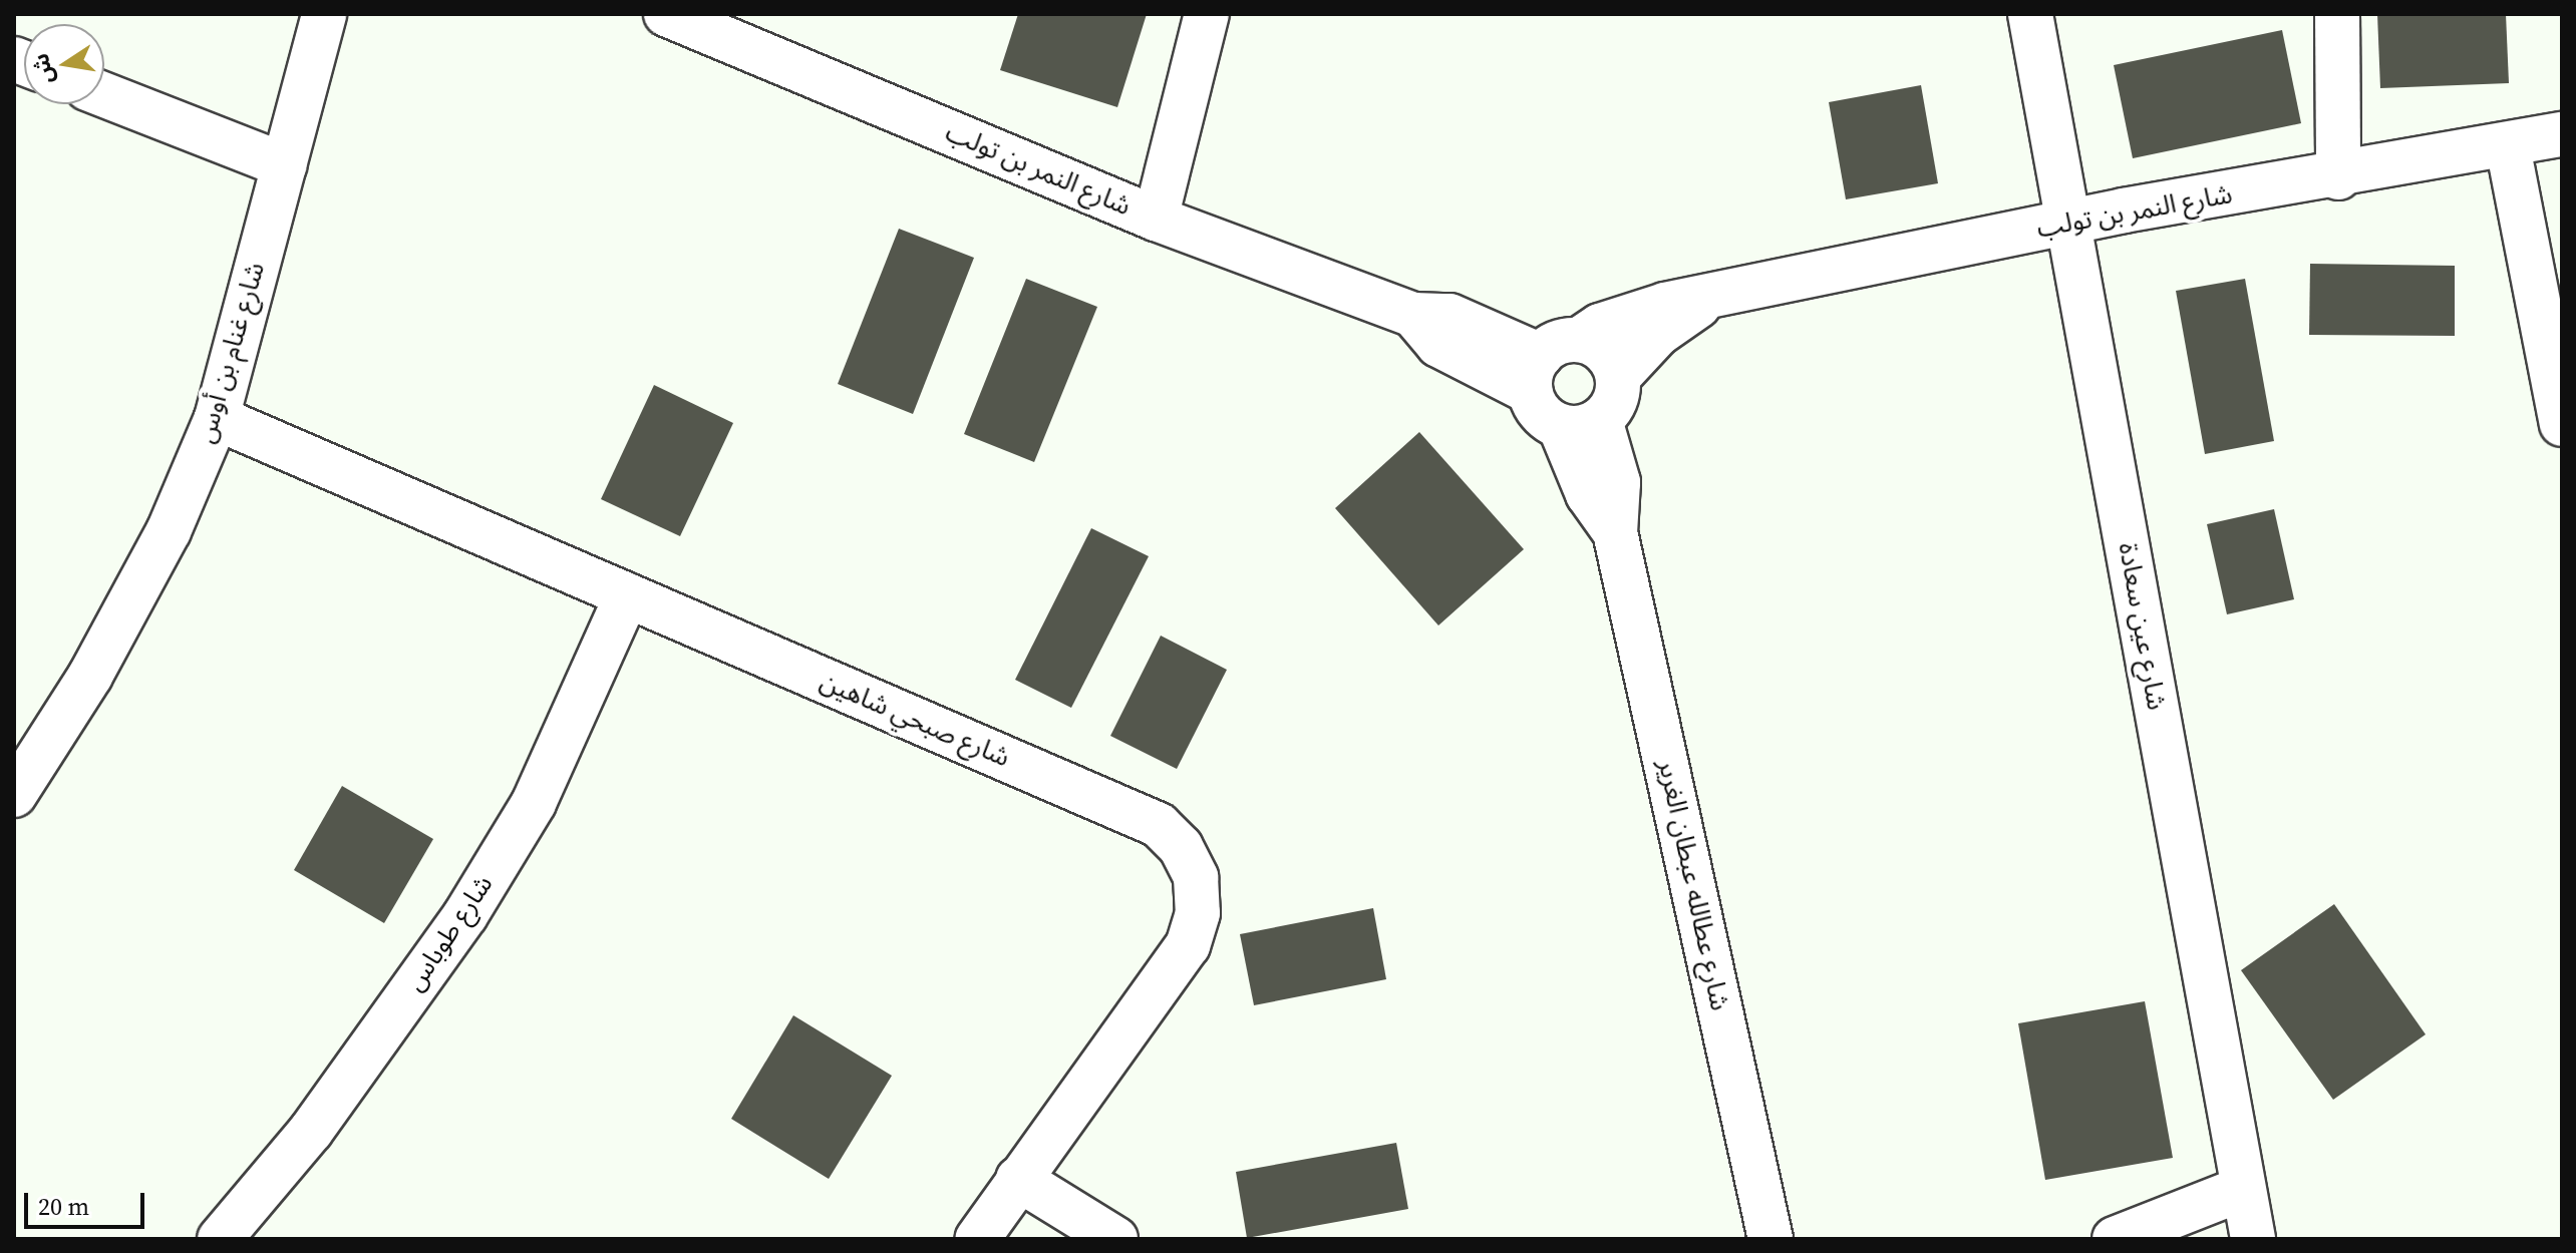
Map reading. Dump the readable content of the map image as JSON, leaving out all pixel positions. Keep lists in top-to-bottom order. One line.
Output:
{"streets":{"street":["شارع النمر بن تولب","شارع غنام بن أوس","شارع عين سعادة","شارع صبحي شاهين","شارع عطالله عبطان الغرير","شارع طوباس"]},"crossings":[["شارع النمر بن تولب","شارع عين سعادة"],["شارع النمر بن تولب","شارع عطالله عبطان الغرير"],["شارع غنام بن أوس","شارع صبحي شاهين"],["شارع صبحي شاهين","شارع طوباس"]],"scale_bar":"20 m","north":"left"}
